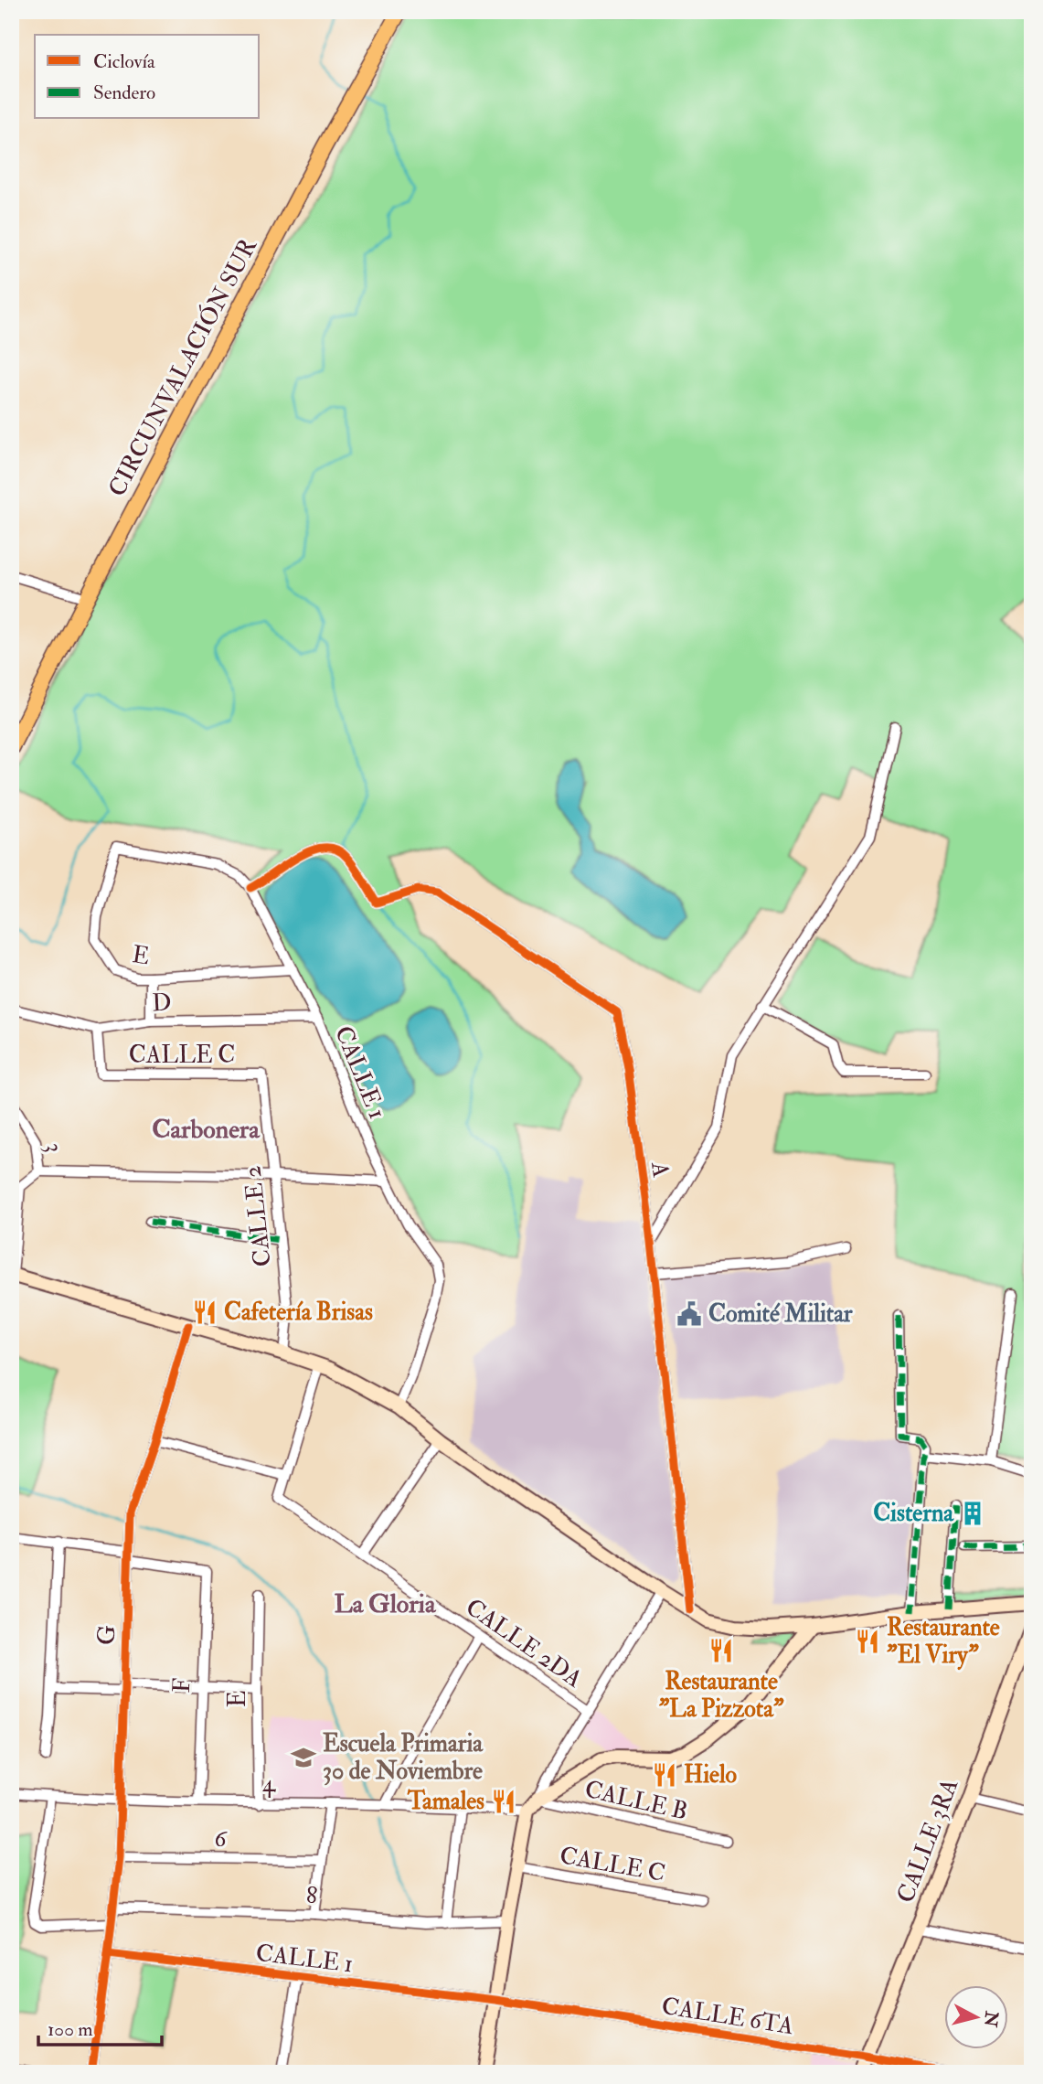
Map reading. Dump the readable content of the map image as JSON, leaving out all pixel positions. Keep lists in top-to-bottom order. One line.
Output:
{"streets":{"main road":["CIRCUNVALACIÓN SUR","CALLE 3RA"],"street":["E","D","CALLE C","CALLE 1","3","A","CALLE 2","G","CALLE 2DA","F","4","CALLE B","6","8","CALLE 6TA"]},"crossings":[["E","CALLE 1"],["E","4"],["D","CALLE C"],["D","CALLE 1"],["CALLE C","CALLE 2"],["CALLE 1","A"],["CALLE 1","G"],["CALLE 1","CALLE 6TA"],["G","F"],["G","4"],["G","6"],["G","8"],["F","4"],["CALLE 3RA","CALLE 6TA"]],"districts":["Carbonera","La Gloria"],"places":{"restaurant":["Cafetería Brisas","Restaurante \"El Viry\"","Restaurante \"La Pizzota\"","Hielo","Tamales"],"public building":["Comité Militar"],"building":["Cisterna"],"school or university":["Escuela Primaria 30 de Noviembre"]},"legend":["Ciclovía","Sendero"],"scale_bar":"100 m","north":"right"}
